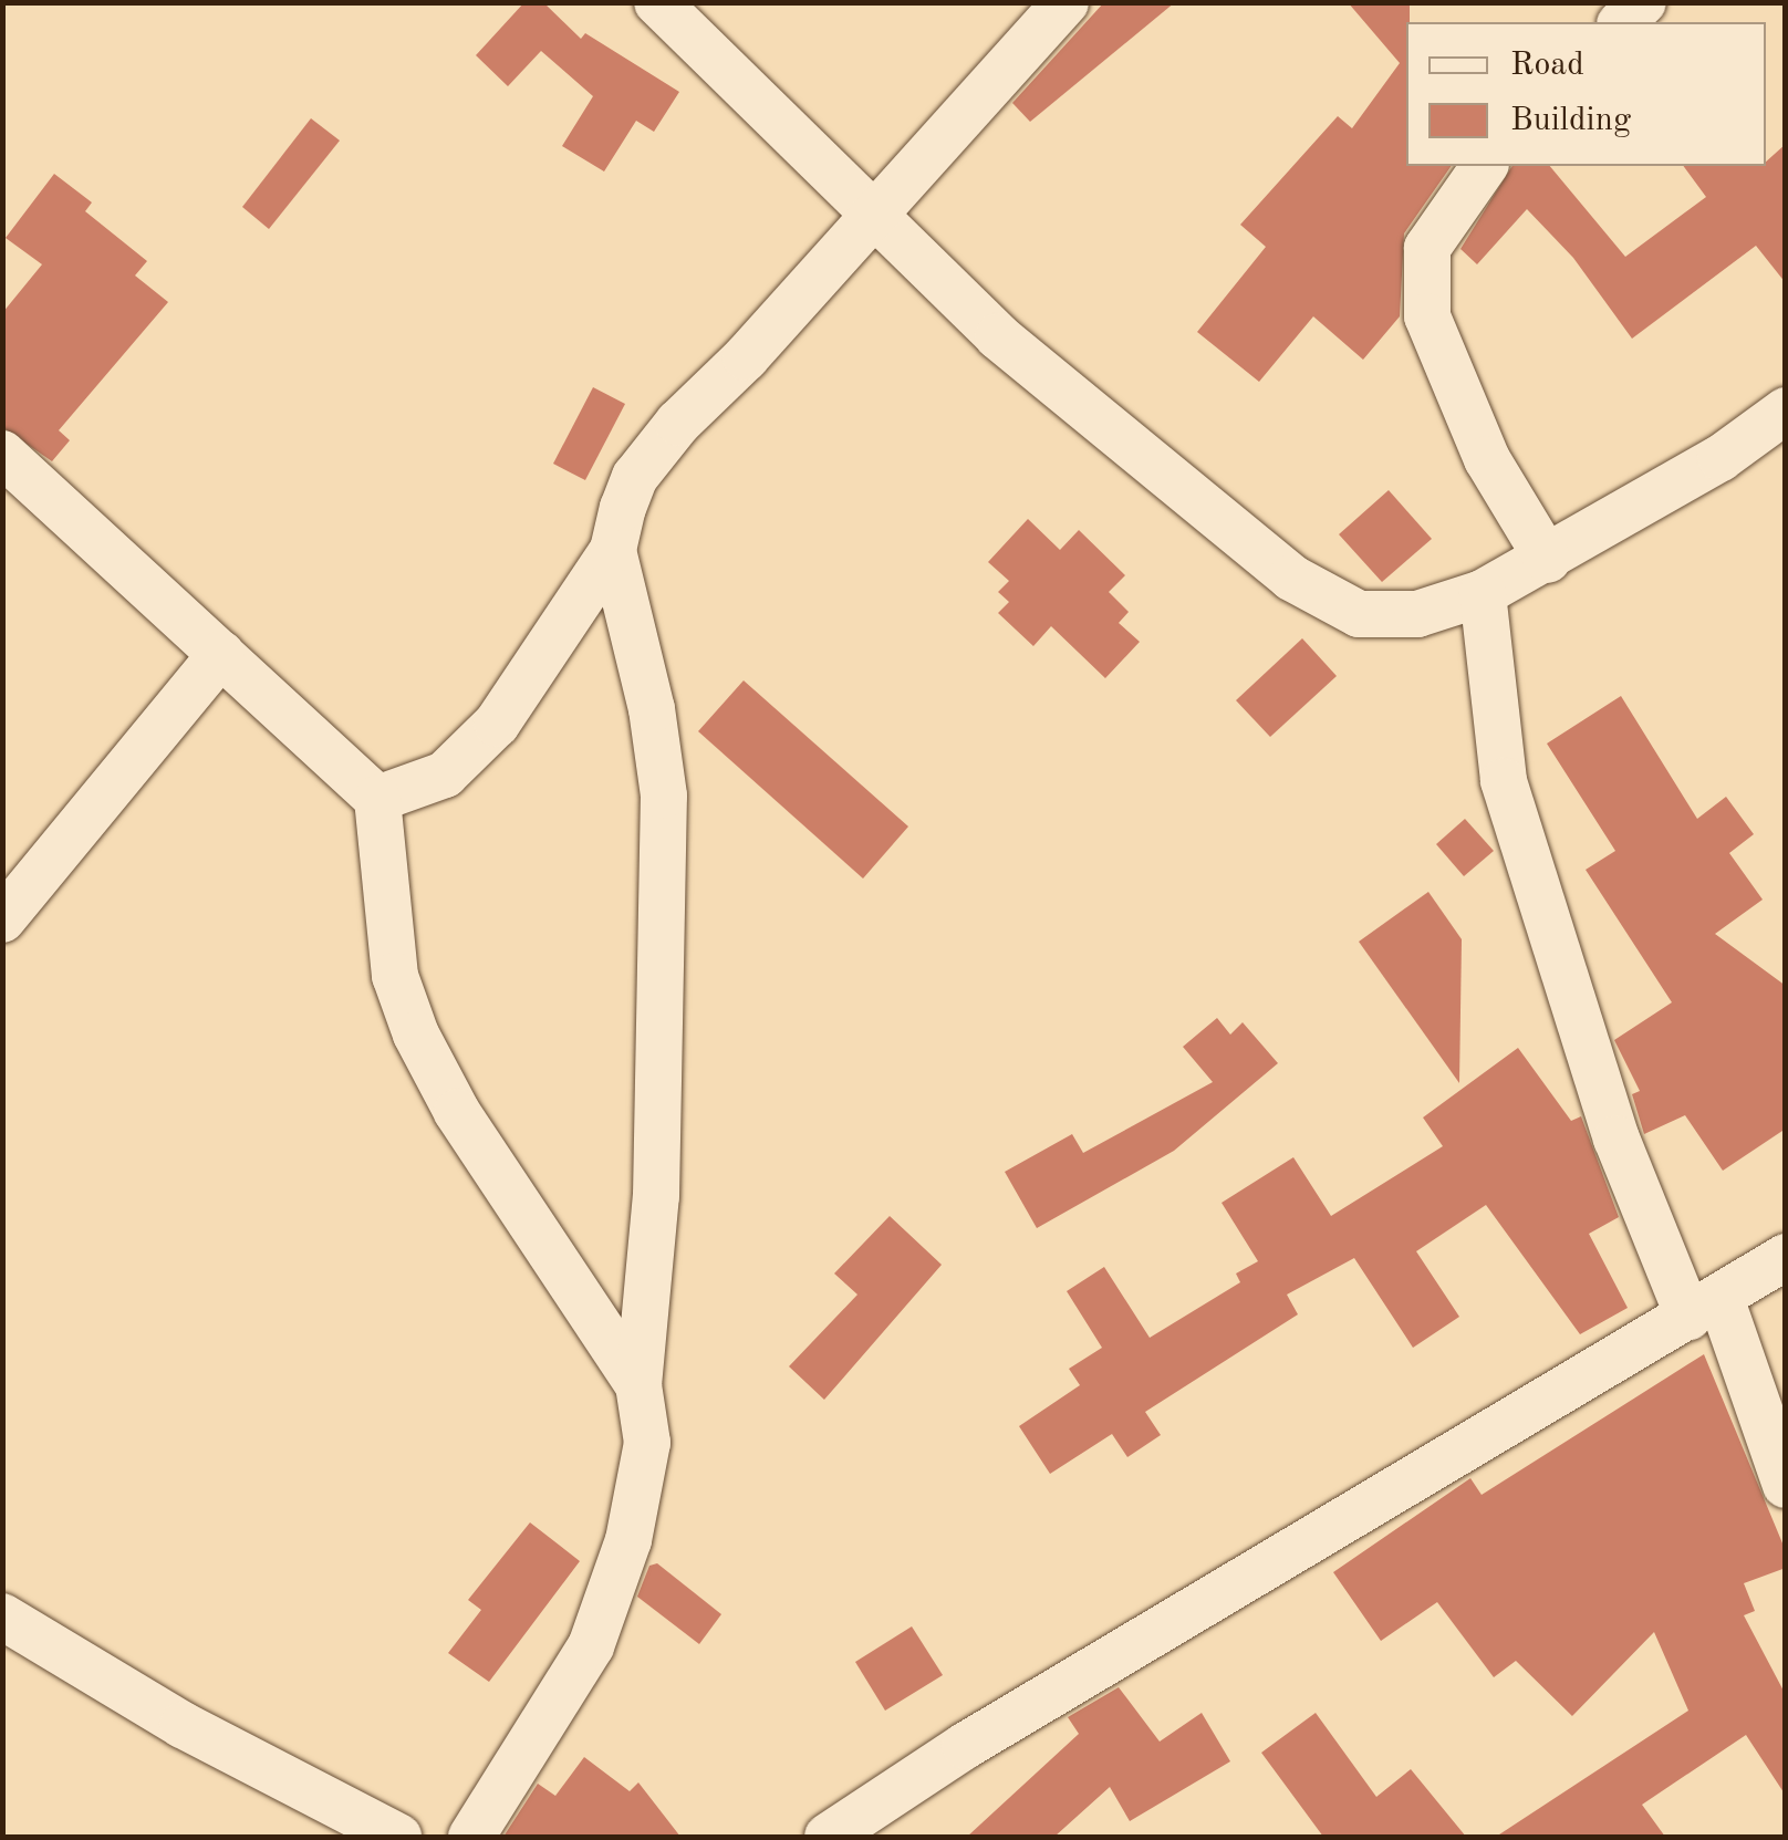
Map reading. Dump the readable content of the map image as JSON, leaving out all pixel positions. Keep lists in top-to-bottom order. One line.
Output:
{"legend":["Road","Building"]}
